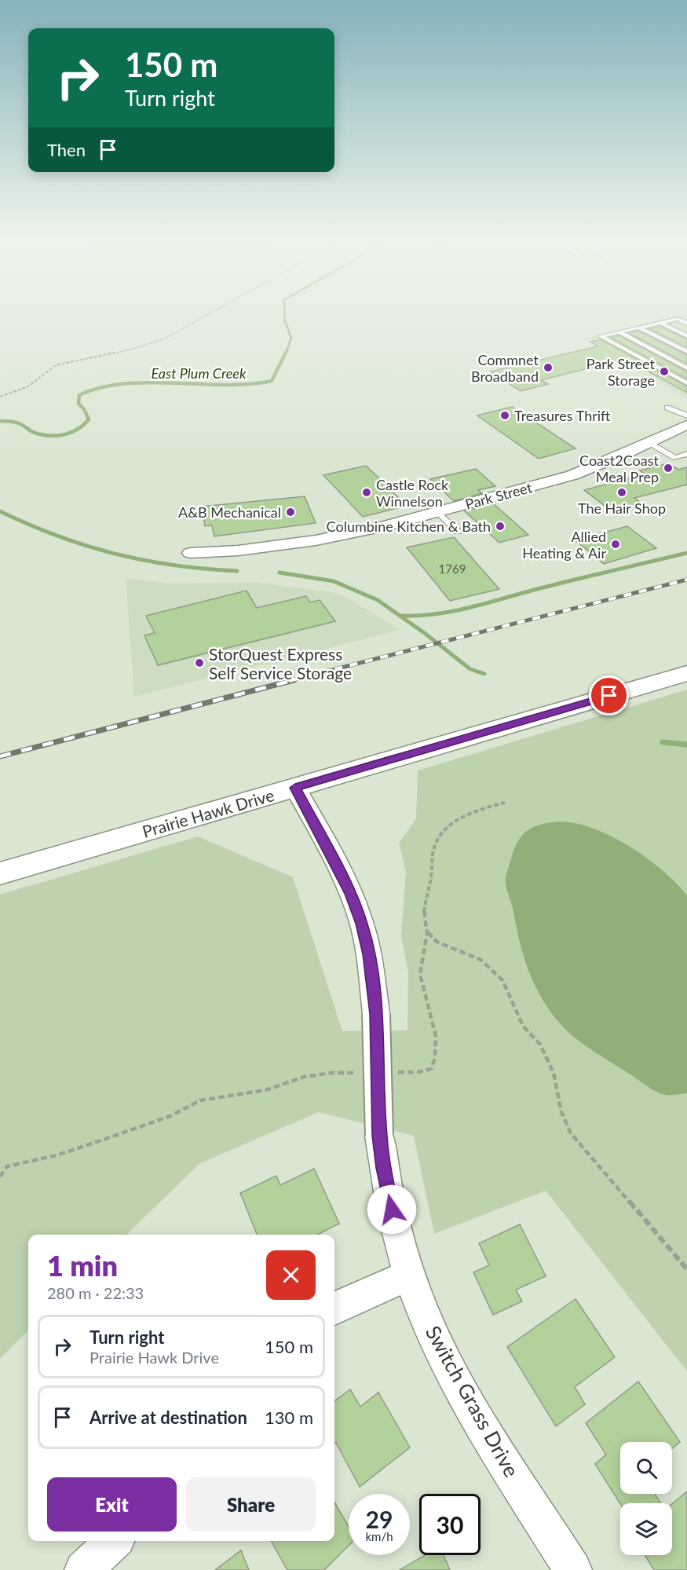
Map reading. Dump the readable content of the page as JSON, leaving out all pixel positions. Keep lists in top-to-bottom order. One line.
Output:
{"streets":{"street":["Park Street","Prairie Hawk Drive","Switch Grass Drive"]},"crossings":[["Prairie Hawk Drive","Switch Grass Drive"]],"water":["East Plum Creek"],"places":["Commnet Broadband","Park Street Storage","Treasures Thrift","Coast2Coast Meal Prep","Castle Rock Winnelson","The Hair Shop","A&B Mechanical","Columbine Kitchen & Bath","Allied Heating & Air","StorQuest Express Self Service Storage"],"house_numbers":["1769"],"page":{"turn":["150 m","Turn right"],"then":"Then","heading":["1 min","280 m · 22:33"],"list":[{"name":"Turn right","note":"Prairie Hawk Drive","value":"150 m"},{"name":"Arrive at destination","value":"130 m"}],"buttons":["Exit","Share"],"speed":"29 km/h","limit":"30"}}
